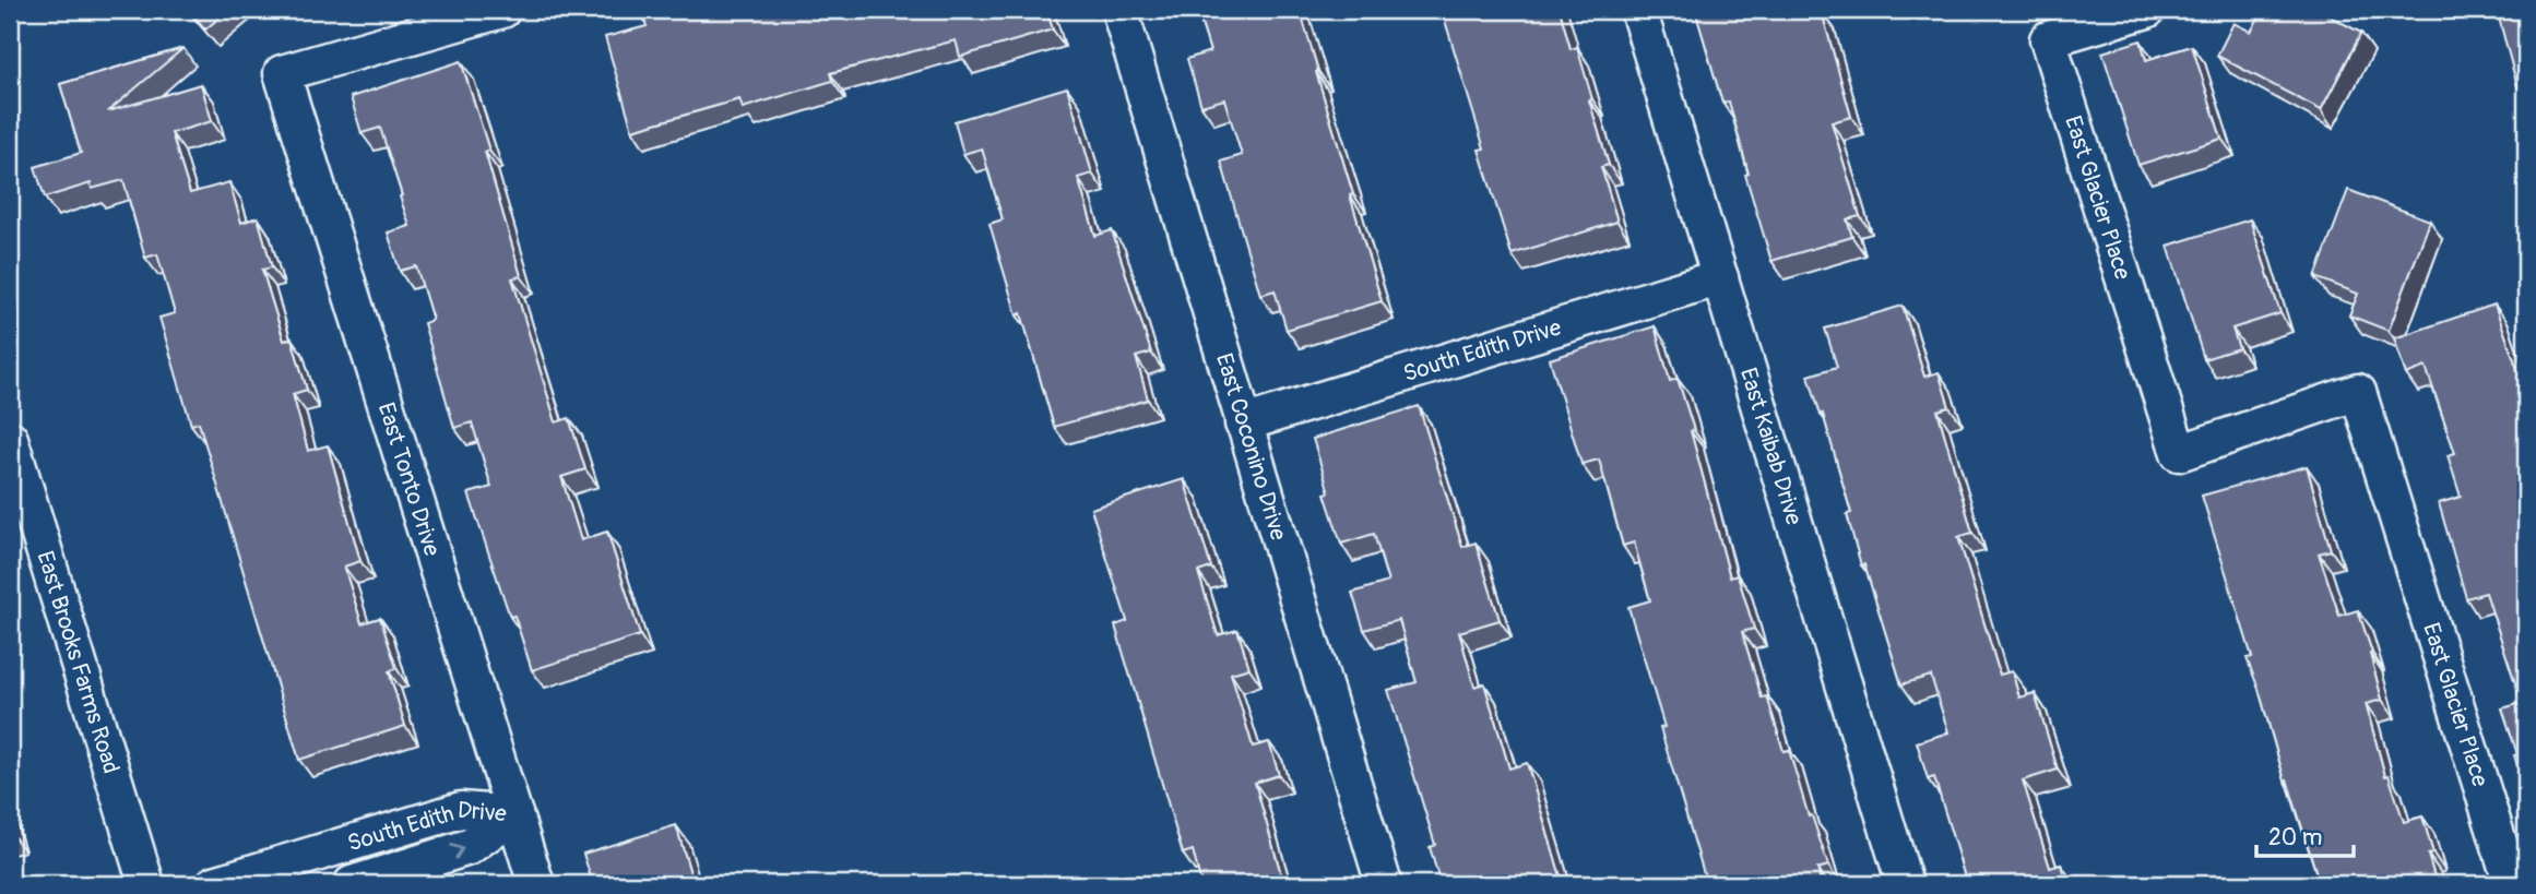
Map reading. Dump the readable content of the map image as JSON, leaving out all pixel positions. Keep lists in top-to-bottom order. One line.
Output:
{"streets":{"street":["East Glacier Place","South Edith Drive","East Kaibab Drive","East Coconino Drive","East Tonto Drive","East Brooks Farms Road"]},"crossings":[["South Edith Drive","East Kaibab Drive"],["South Edith Drive","East Coconino Drive"],["South Edith Drive","East Tonto Drive"]],"scale_bar":"20 m"}
